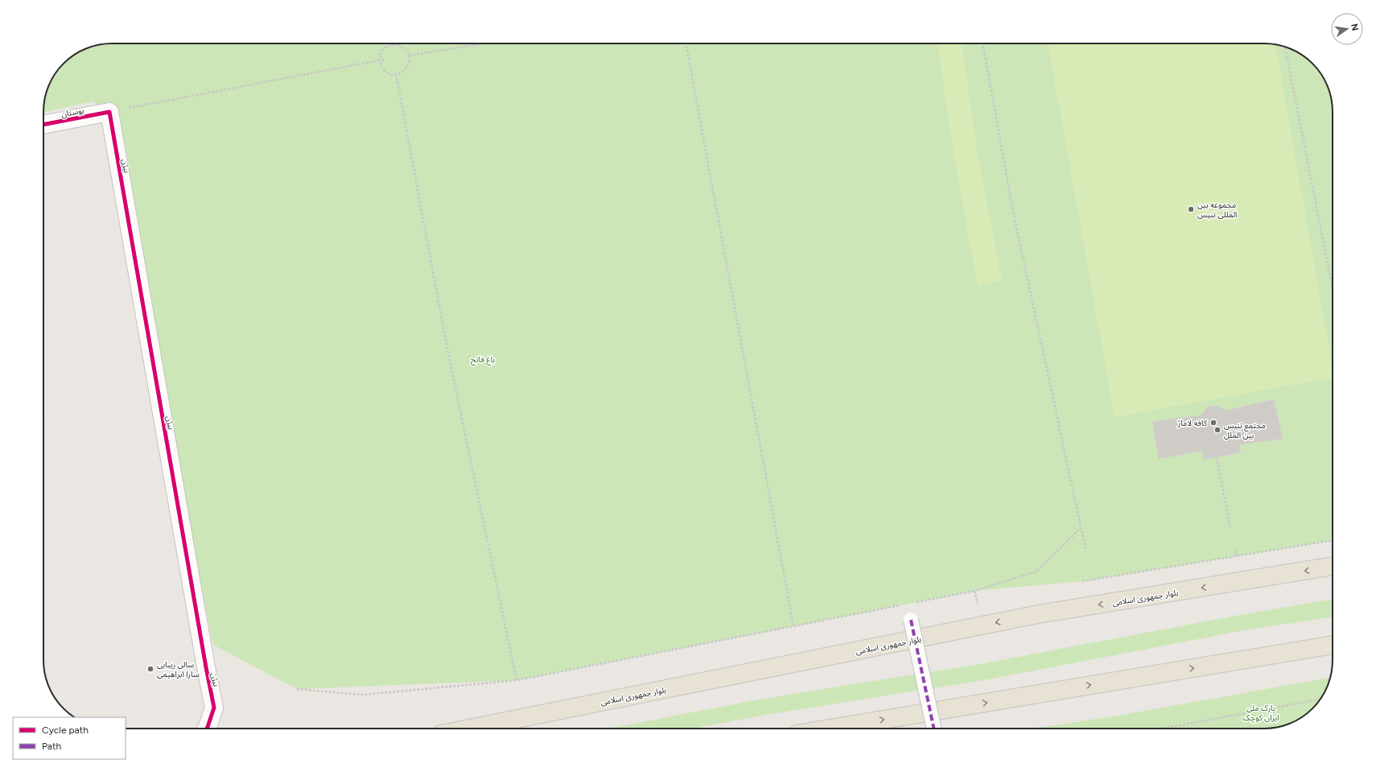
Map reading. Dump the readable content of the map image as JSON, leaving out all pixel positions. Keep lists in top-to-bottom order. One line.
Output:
{"streets":{"main road":["بلوار جمهوری اسلامی"],"street":["بوستان","بیژن"]},"crossings":[["بوستان","بیژن"]],"parks":["باغ فاتح","پارک ملی ایران کوچک"],"places":["مجموعه بین المللی تنیس","کافه لاماژ","مجتمع تنیس بین الملل","سالن زیبایی سارا ابراهیمی"],"legend":["Cycle path","Path"],"north":"right"}
